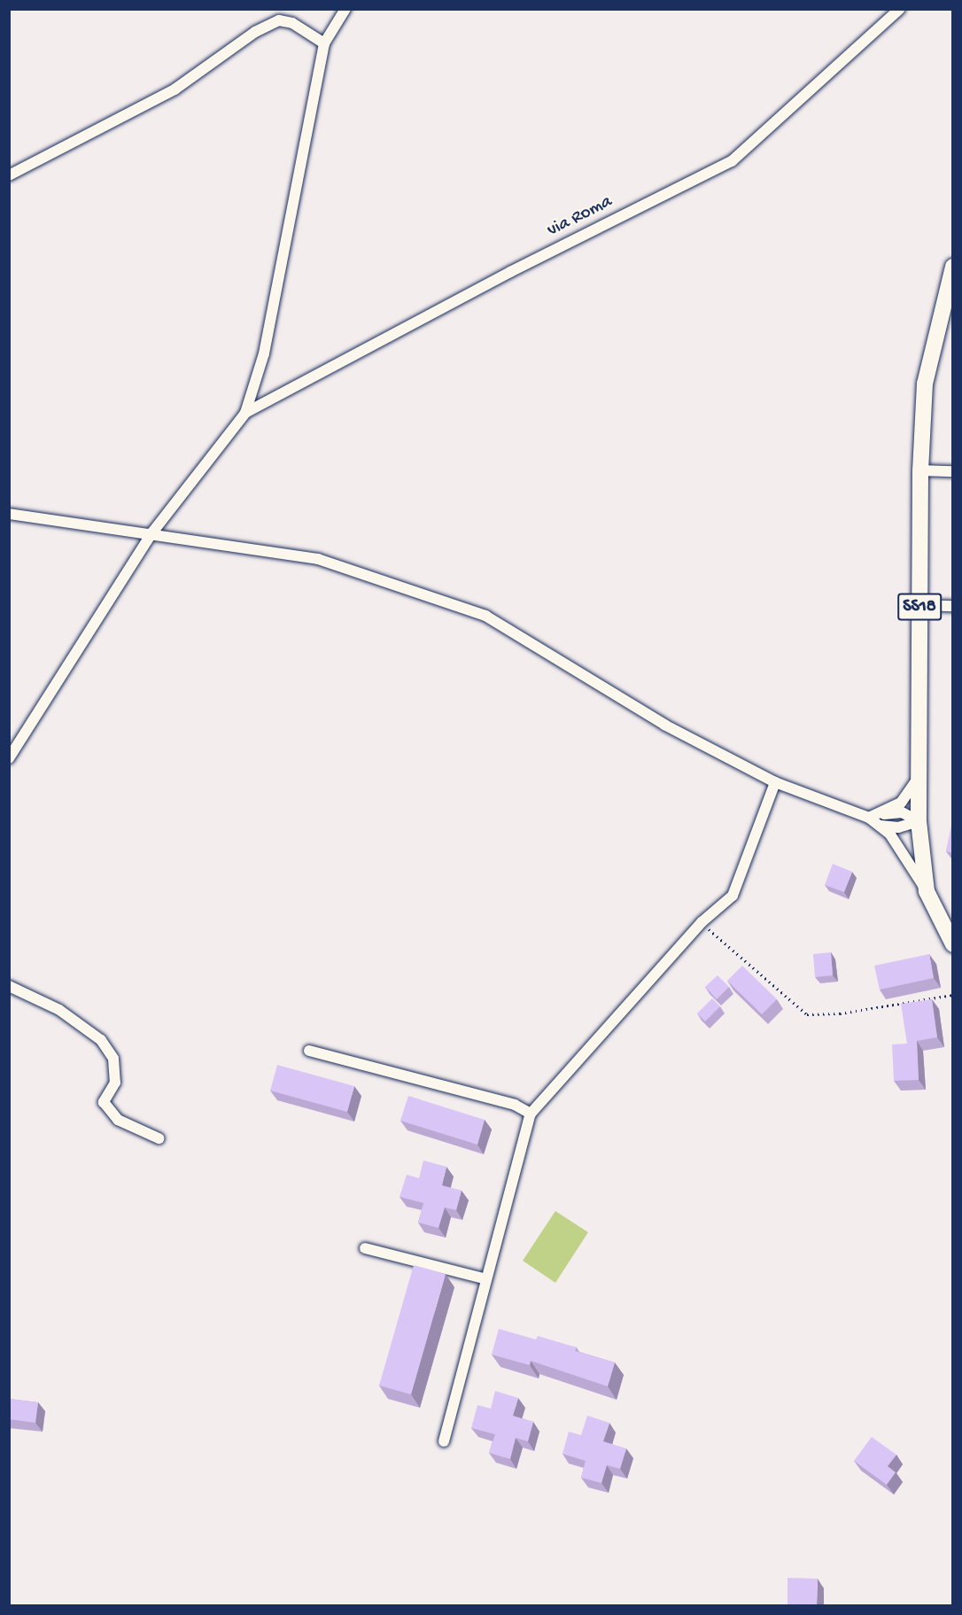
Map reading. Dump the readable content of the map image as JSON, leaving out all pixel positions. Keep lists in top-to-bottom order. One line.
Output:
{"streets":{"main road":["SS18"],"street":["via Roma"]}}
